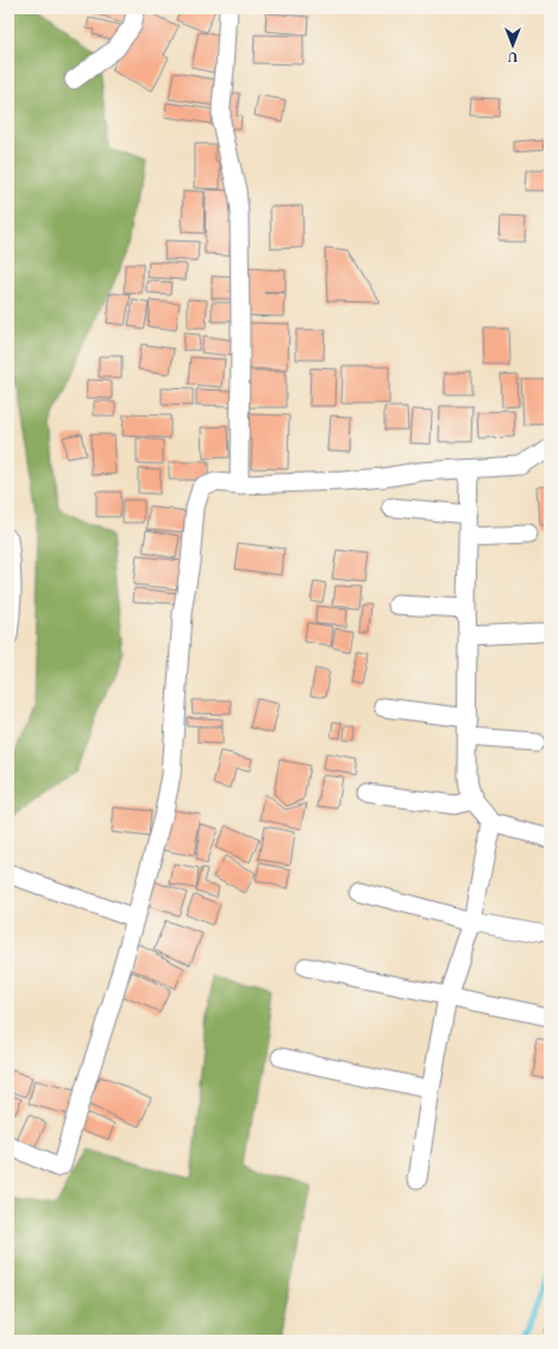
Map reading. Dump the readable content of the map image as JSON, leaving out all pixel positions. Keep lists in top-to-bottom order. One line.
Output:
{"north":"bottom"}
